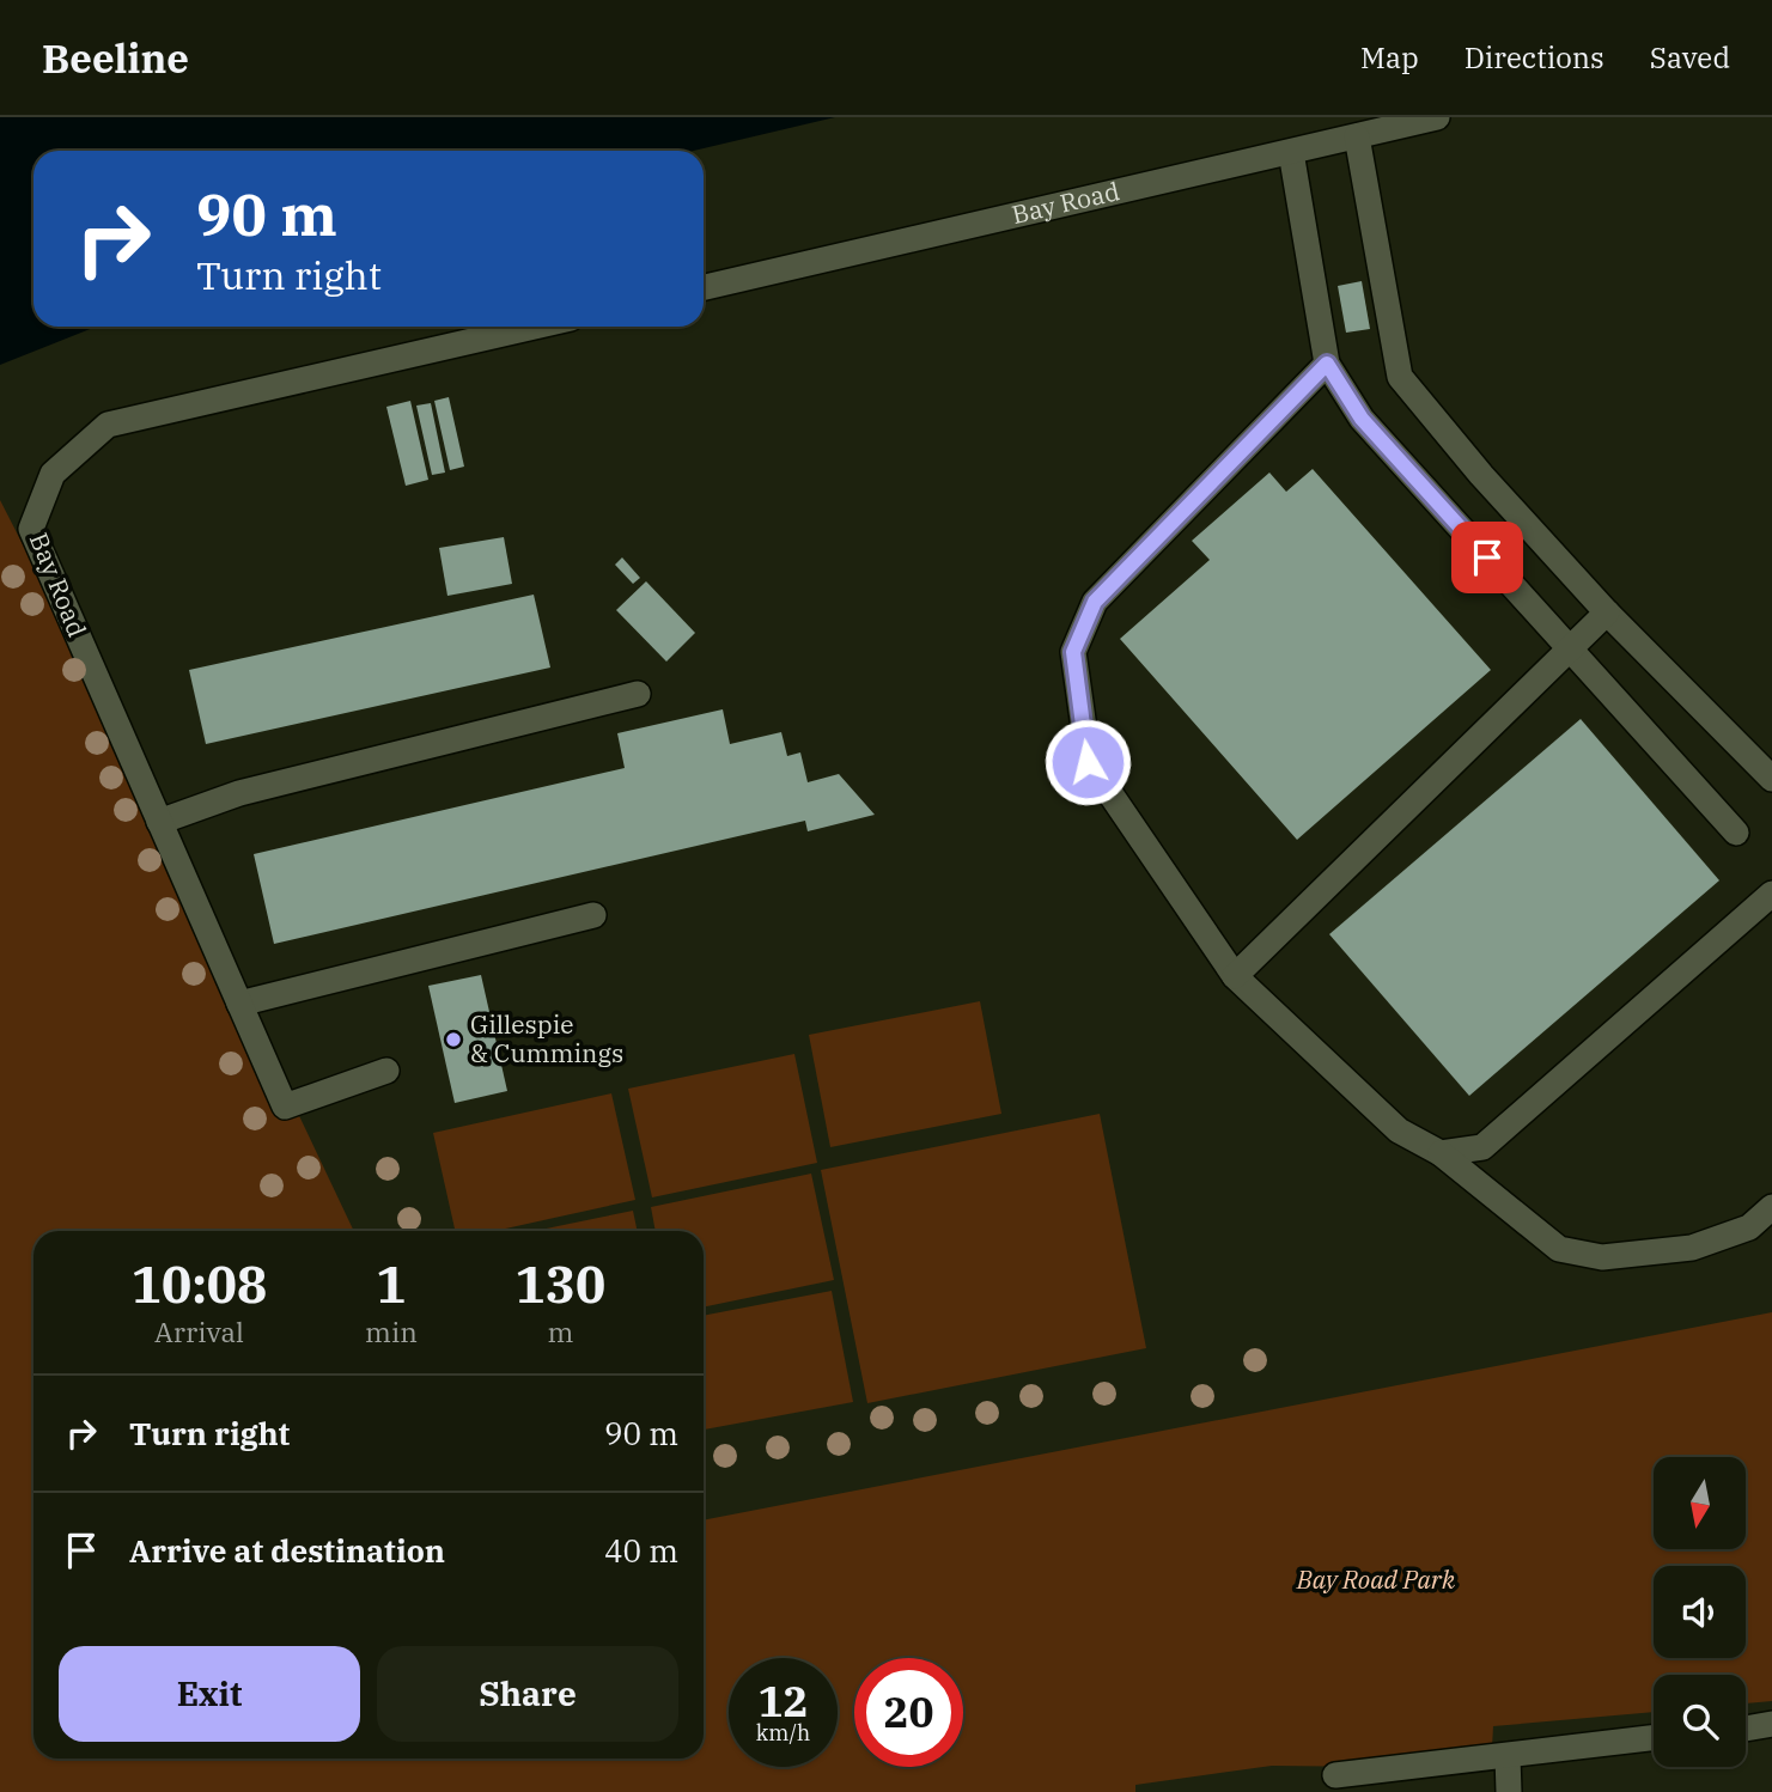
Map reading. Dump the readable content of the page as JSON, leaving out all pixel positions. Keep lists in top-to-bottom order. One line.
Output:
{"streets":{"street":["Bay Road"]},"parks":["Bay Road Park"],"places":["Gillespie & Cummings"],"north":"bottom","page":{"header":"Beeline","nav":["Map","Directions","Saved"],"turn":["90 m","Turn right"],"eta":["10:08","Arrival","1","min","130","m"],"list":[{"name":"Turn right","value":"90 m"},{"name":"Arrive at destination","value":"40 m"}],"buttons":["Exit","Share"],"speed":"12 km/h","limit":"20"}}
